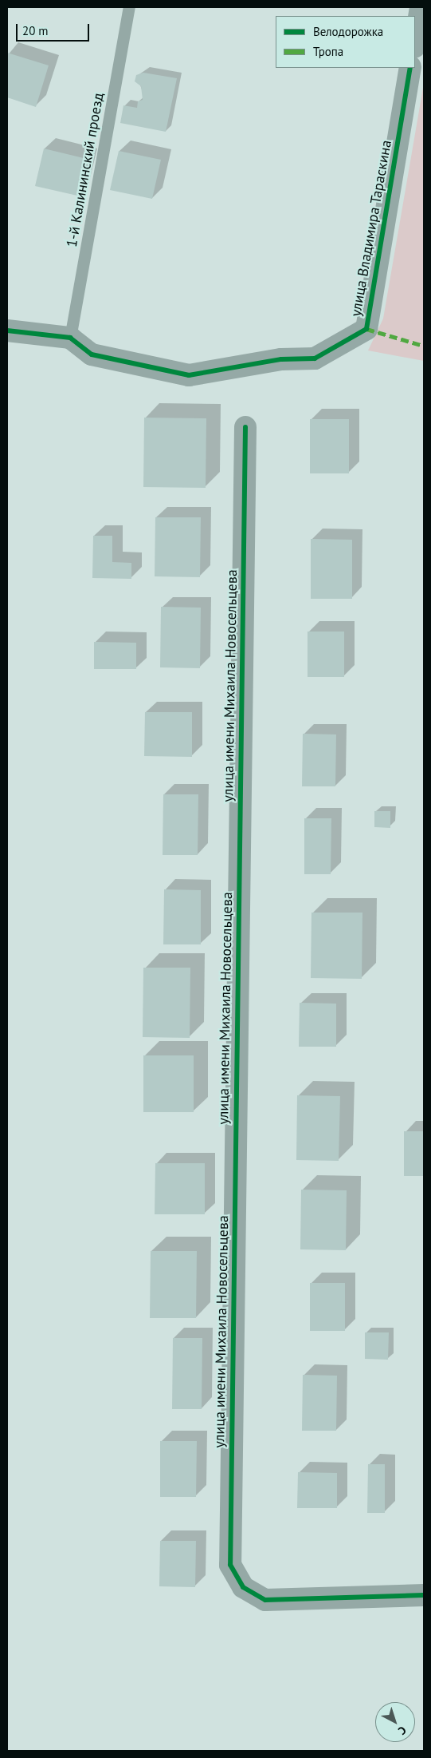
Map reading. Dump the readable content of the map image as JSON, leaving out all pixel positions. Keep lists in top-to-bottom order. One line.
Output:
{"streets":{"street":["улица Владимира Тараскина","улица имени Михаила Новосельцева"],"lane":["1-й Калининский проезд"]},"crossings":[["1-й Калининский проезд","улица Владимира Тараскина"]],"legend":["Велодорожка","Тропа"],"scale_bar":"20 m","north":"bottom right"}
